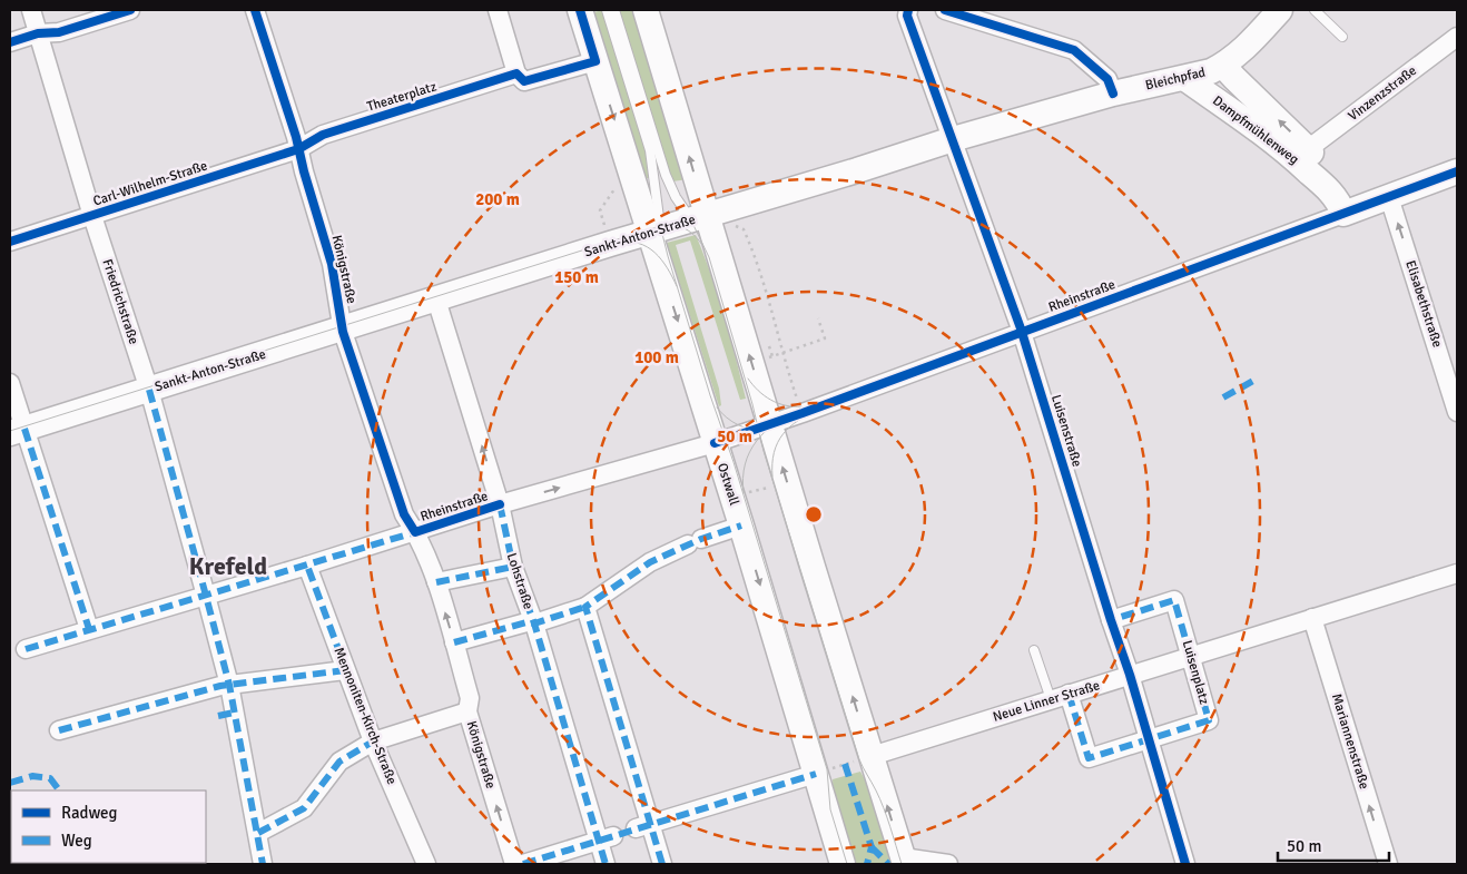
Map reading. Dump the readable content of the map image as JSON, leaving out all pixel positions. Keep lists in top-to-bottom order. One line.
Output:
{"streets":{"street":["Bleichpfad","Vinzenzstraße","Theaterplatz","Dampfmühlenweg","Carl-Wilhelm-Straße","Sankt-Anton-Straße","Königstraße","Rheinstraße","Friedrichstraße","Elisabethstraße","Luisenstraße","Ostwall","Lohstraße","Luisenplatz","Neue Linner Straße","Mennoniten-Kirch-Straße","Mariannenstraße"]},"crossings":[["Bleichpfad","Dampfmühlenweg"],["Bleichpfad","Sankt-Anton-Straße"],["Vinzenzstraße","Dampfmühlenweg"],["Theaterplatz","Carl-Wilhelm-Straße"],["Theaterplatz","Königstraße"],["Dampfmühlenweg","Rheinstraße"],["Carl-Wilhelm-Straße","Königstraße"],["Carl-Wilhelm-Straße","Friedrichstraße"],["Sankt-Anton-Straße","Königstraße"],["Sankt-Anton-Straße","Friedrichstraße"],["Sankt-Anton-Straße","Luisenstraße"],["Sankt-Anton-Straße","Ostwall"],["Sankt-Anton-Straße","Lohstraße"],["Königstraße","Rheinstraße"],["Rheinstraße","Friedrichstraße"],["Rheinstraße","Elisabethstraße"],["Rheinstraße","Luisenstraße"],["Rheinstraße","Ostwall"],["Rheinstraße","Lohstraße"],["Rheinstraße","Mennoniten-Kirch-Straße"],["Luisenstraße","Luisenplatz"],["Luisenstraße","Neue Linner Straße"],["Luisenplatz","Neue Linner Straße"],["Neue Linner Straße","Mariannenstraße"]],"one_way":["Elisabethstraße","Lohstraße","Mariannenstraße"],"districts":["Krefeld"],"legend":["Radweg","Weg"],"scale_bar":"50 m","rings":["200 m","150 m","100 m","50 m"]}
